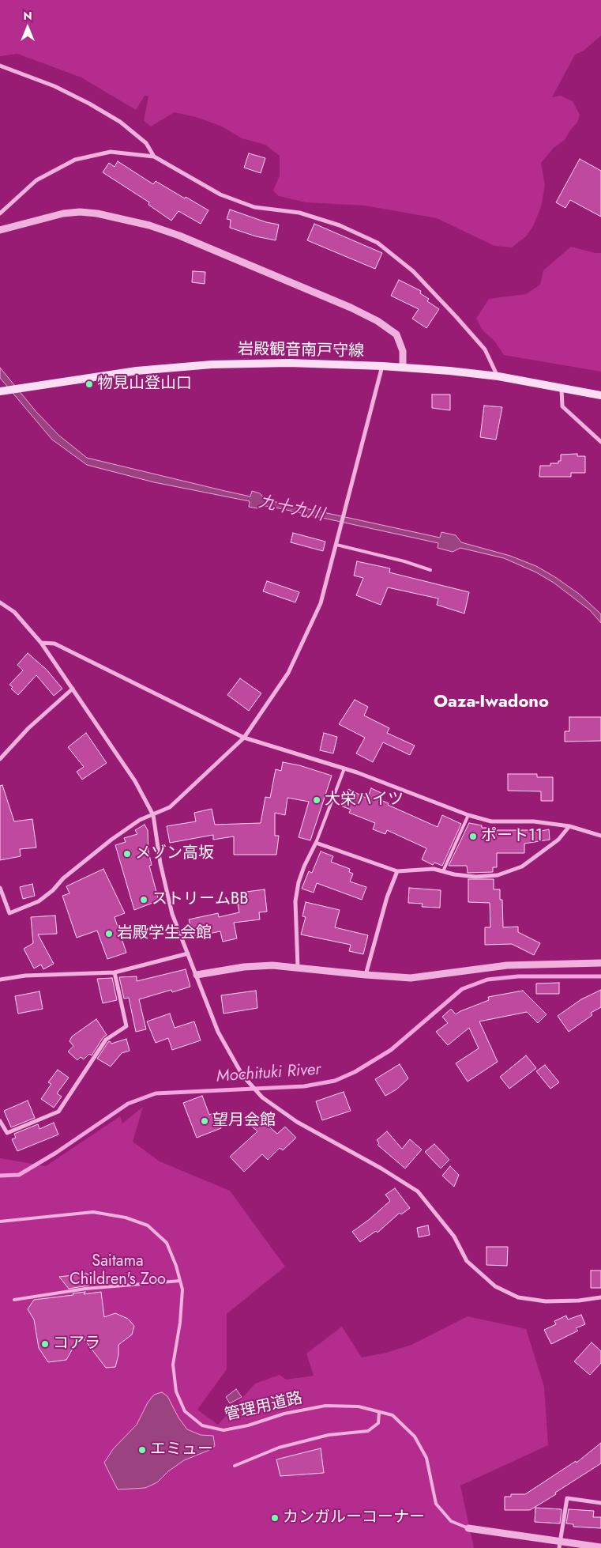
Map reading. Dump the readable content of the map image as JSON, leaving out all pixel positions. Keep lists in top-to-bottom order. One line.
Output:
{"streets":{"main road":["岩殿観音南戸守線"],"lane":["管理用道路"]},"districts":["Oaza-Iwadono"],"water":["九十九川","Mochituki River"],"parks":["Saitama Children's Zoo"],"places":["物見山登山口","大栄ハイツ","ポート11","メゾン高坂","ストリームBB","岩殿学生会館","望月会館","コアラ","エミュー","カンガルーコーナー"],"north":"top"}
